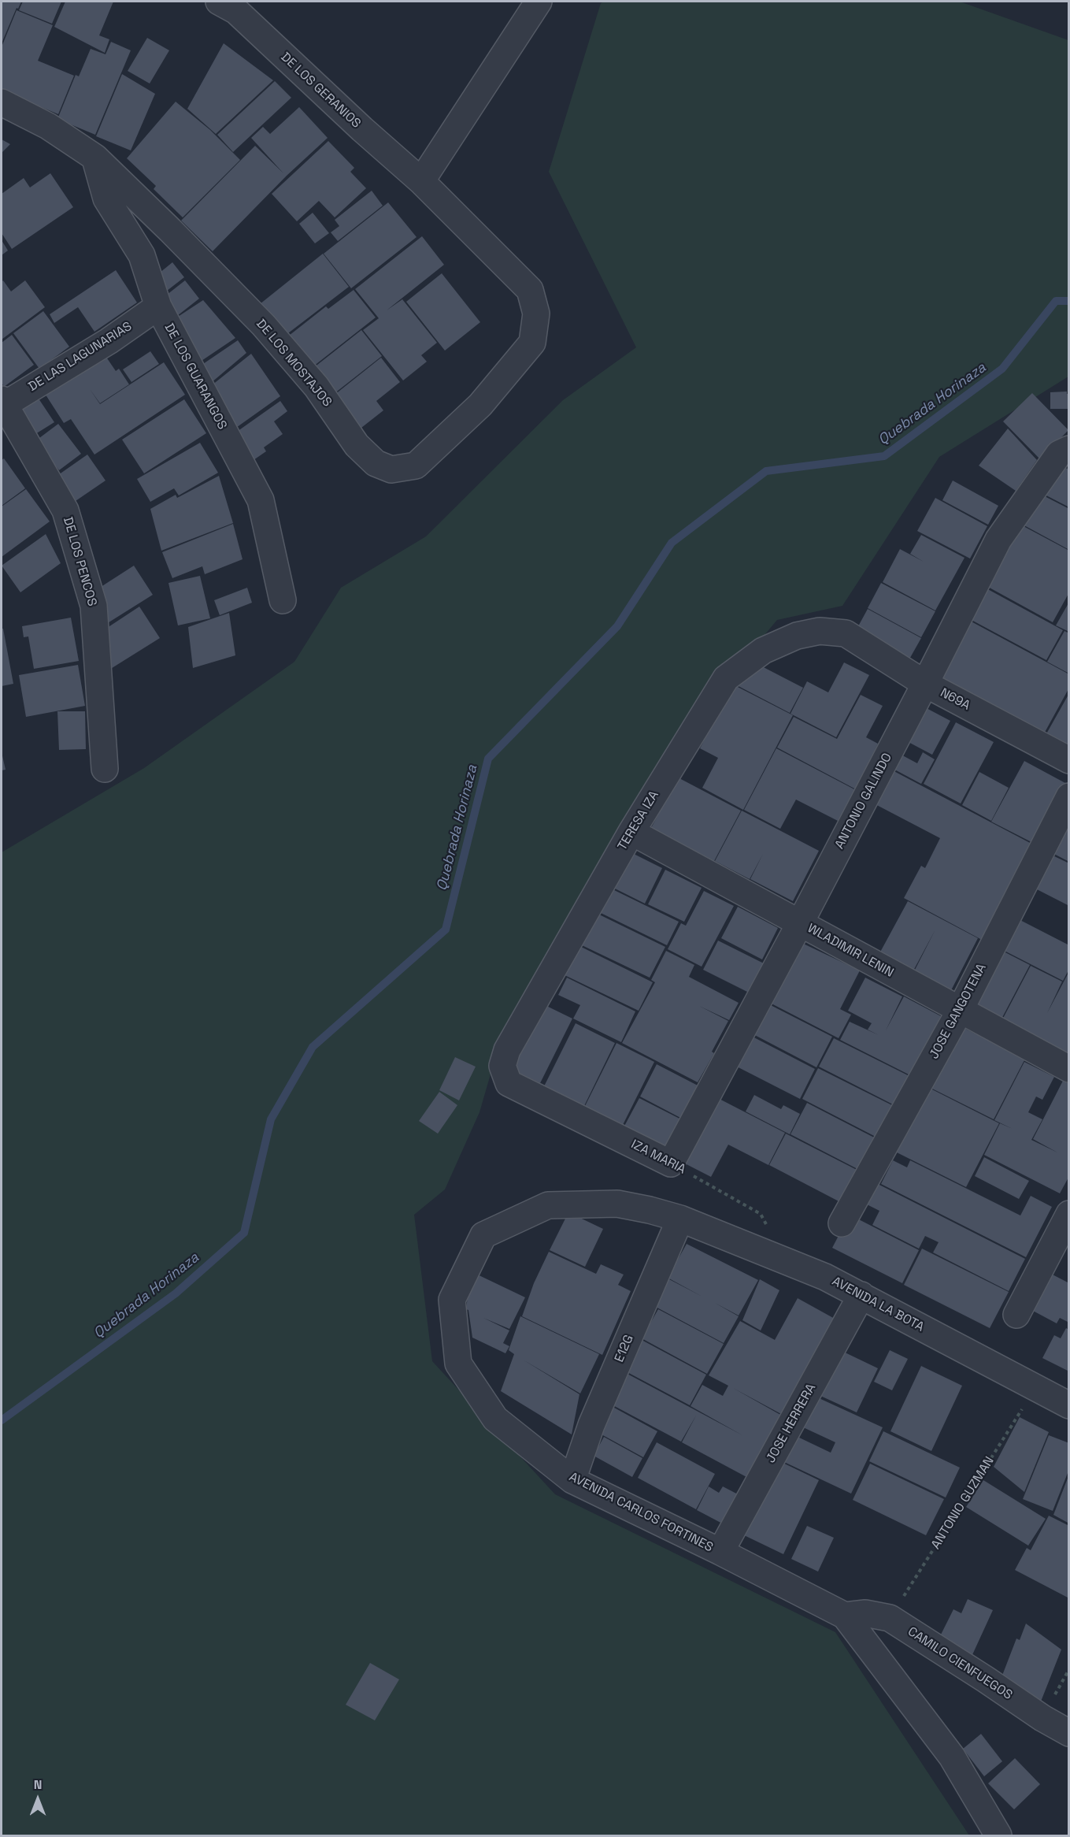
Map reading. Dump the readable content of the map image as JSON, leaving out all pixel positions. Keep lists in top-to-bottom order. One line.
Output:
{"streets":{"street":["DE LOS GERANIOS","DE LAS LAGUNARIAS","DE LOS MOSTAJOS","DE LOS GUARANGOS","DE LOS PENCOS","N69A","ANTONIO GALINDO","TERESA IZA","WLADIMIR LENIN","JOSE GANGOTENA","IZA MARIA","AVENIDA LA BOTA","E12G","JOSE HERRERA","AVENIDA CARLOS FORTINES","CAMILO CIENFUEGOS"],"path":["ANTONIO GUZMAN"]},"crossings":[["DE LOS GERANIOS","DE LOS MOSTAJOS"],["DE LAS LAGUNARIAS","DE LOS GUARANGOS"],["DE LAS LAGUNARIAS","DE LOS PENCOS"],["DE LOS MOSTAJOS","DE LOS GUARANGOS"],["N69A","ANTONIO GALINDO"],["N69A","TERESA IZA"],["ANTONIO GALINDO","WLADIMIR LENIN"],["ANTONIO GALINDO","IZA MARIA"],["TERESA IZA","WLADIMIR LENIN"],["TERESA IZA","IZA MARIA"],["WLADIMIR LENIN","JOSE GANGOTENA"],["IZA MARIA","AVENIDA LA BOTA"],["AVENIDA LA BOTA","E12G"],["AVENIDA LA BOTA","JOSE HERRERA"],["AVENIDA LA BOTA","ANTONIO GUZMAN"],["AVENIDA LA BOTA","AVENIDA CARLOS FORTINES"],["E12G","AVENIDA CARLOS FORTINES"],["JOSE HERRERA","AVENIDA CARLOS FORTINES"],["ANTONIO GUZMAN","CAMILO CIENFUEGOS"],["AVENIDA CARLOS FORTINES","CAMILO CIENFUEGOS"]],"water":["Quebrada Horinaza"],"north":"top"}
